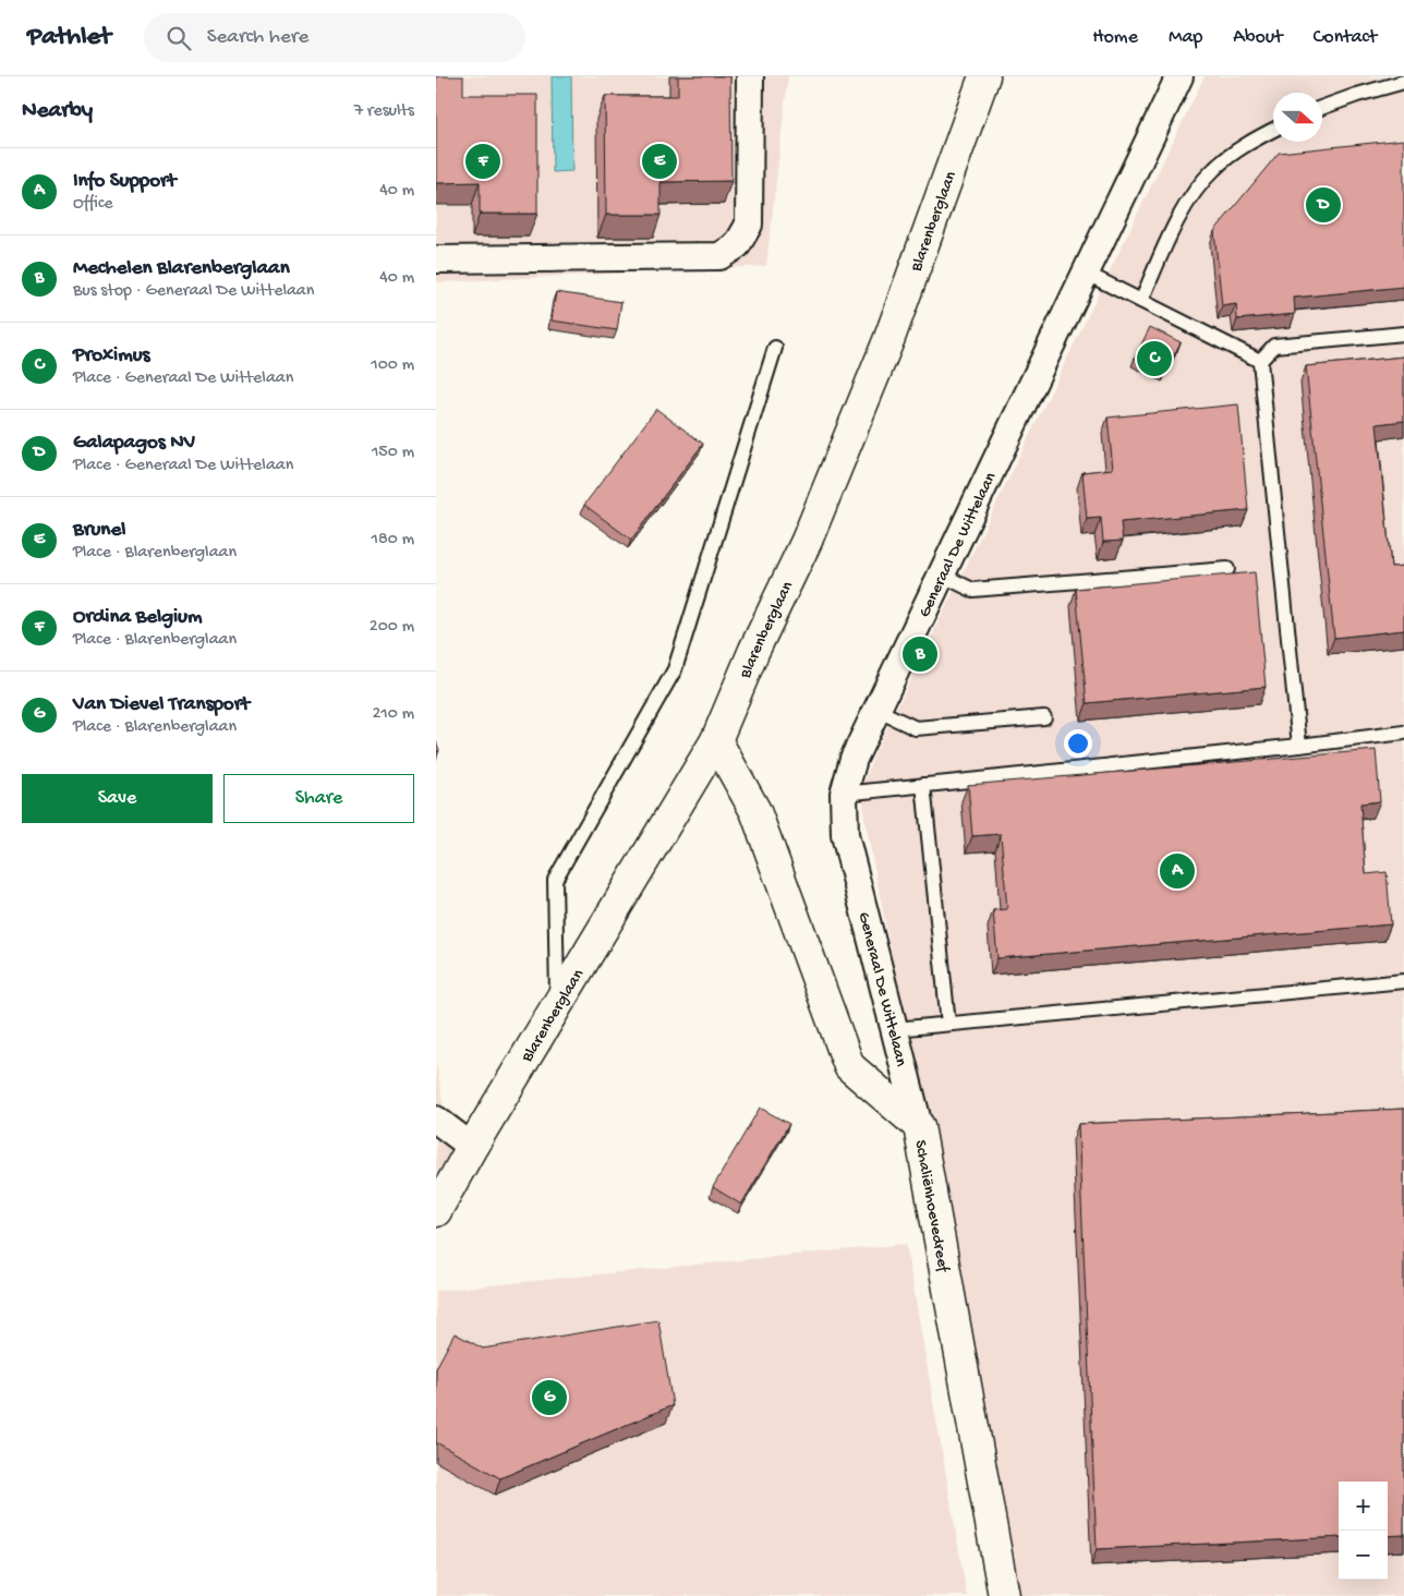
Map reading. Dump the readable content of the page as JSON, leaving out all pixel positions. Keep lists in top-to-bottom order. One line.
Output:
{"streets":{"street":["Blarenberglaan","Generaal De Wittelaan","Schaliënhoevedreef"]},"crossings":[["Blarenberglaan","Schaliënhoevedreef"],["Generaal De Wittelaan","Schaliënhoevedreef"]],"north":"right","page":{"header":"Pathlet","search":"Search here","nav":["Home","Map","About","Contact"],"heading":["Nearby","7 results"],"pins":["E","F","D","C","B","A","G"],"list":[{"mark":"A","name":"Info Support","note":"Office","value":"40 m"},{"mark":"B","name":"Mechelen Blarenberglaan","note":"Bus stop · Generaal De Wittelaan","value":"40 m"},{"mark":"C","name":"Proximus","note":"Place · Generaal De Wittelaan","value":"100 m"},{"mark":"D","name":"Galapagos NV","note":"Place · Generaal De Wittelaan","value":"150 m"},{"mark":"E","name":"Brunel","note":"Place · Blarenberglaan","value":"180 m"},{"mark":"F","name":"Ordina Belgium","note":"Place · Blarenberglaan","value":"200 m"},{"mark":"G","name":"Van Dievel Transport","note":"Place · Blarenberglaan","value":"210 m"}],"buttons":["Save","Share"],"map_buttons":["+","−"]}}
